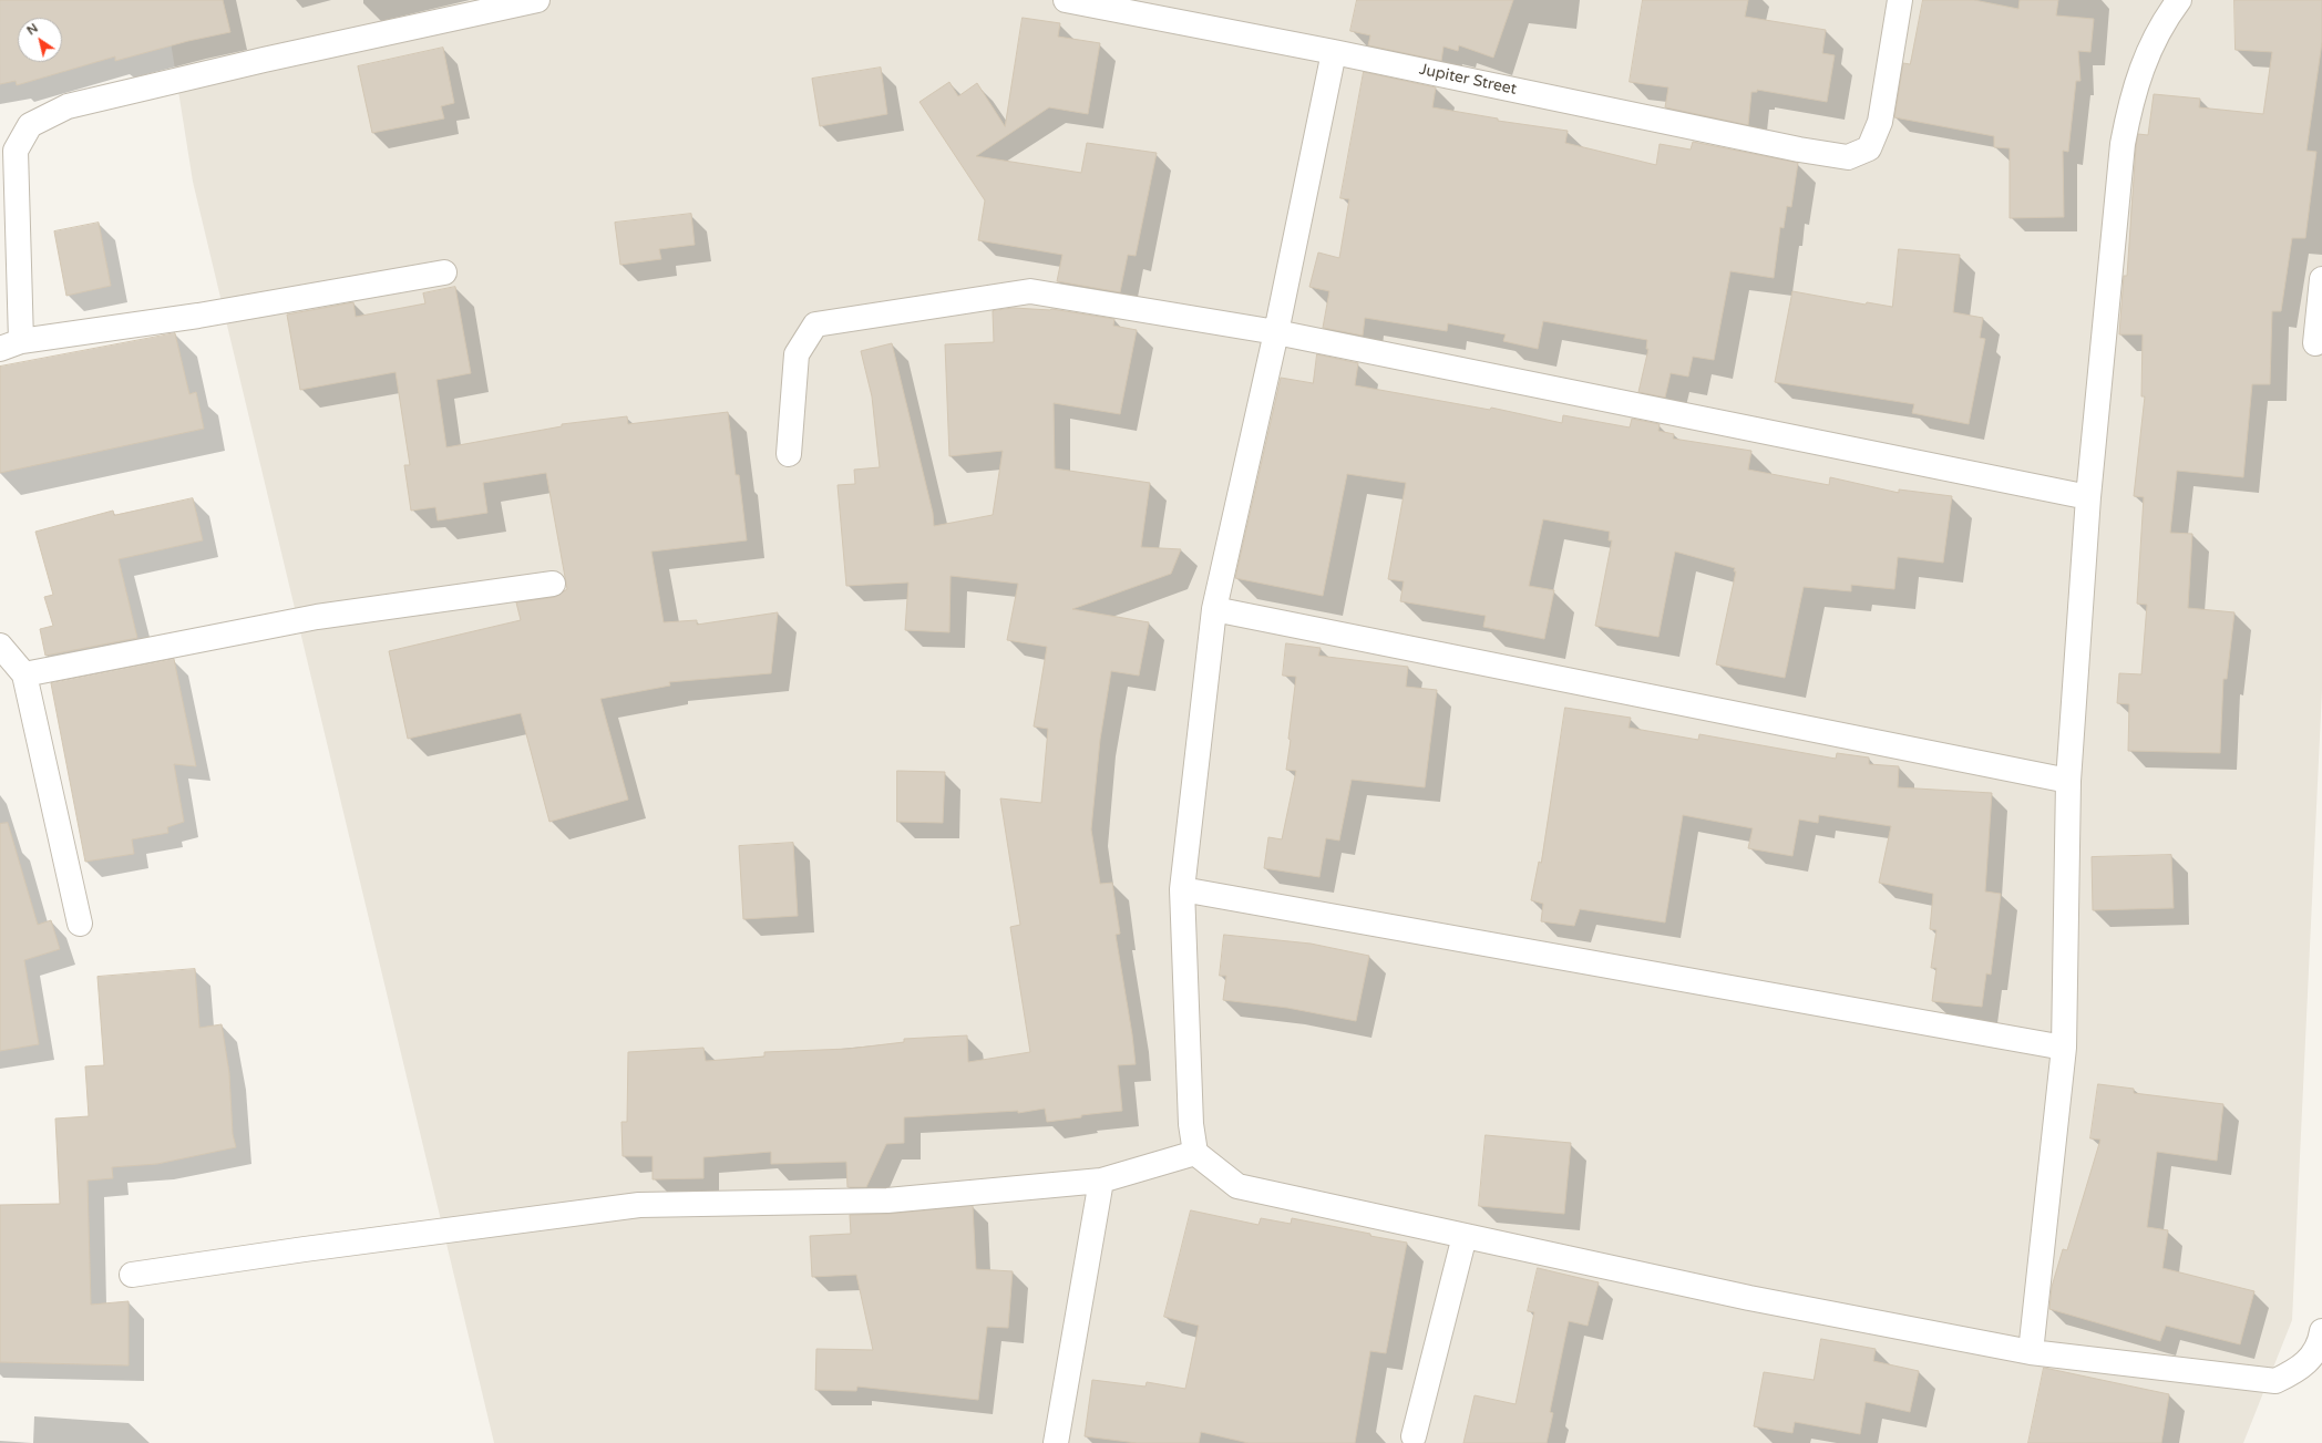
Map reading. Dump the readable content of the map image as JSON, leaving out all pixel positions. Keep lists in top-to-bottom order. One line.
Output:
{"streets":{"street":["Jupiter Street"]},"north":"top left"}
